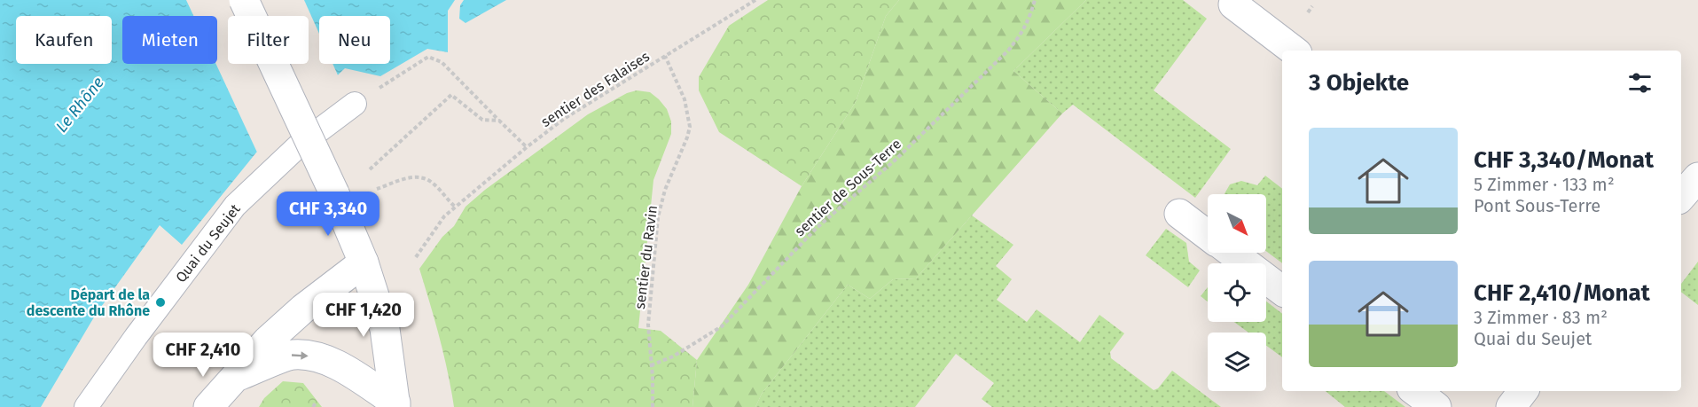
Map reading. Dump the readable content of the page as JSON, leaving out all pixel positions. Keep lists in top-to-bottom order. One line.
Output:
{"streets":{"street":["Quai du Seujet"],"path":["sentier des Falaises","sentier de Sous-Terre","sentier du Ravin"]},"crossings":[["sentier des Falaises","sentier du Ravin"],["sentier de Sous-Terre","sentier du Ravin"]],"water":["Le Rhône"],"places":["Départ de la descente du Rhône"],"north":"bottom right","page":{"chip":["Kaufen","Mieten","Filter","Neu"],"heading":"3 Objekte","list":[{"name":"CHF 3,340/Monat","note":"5 Zimmer · 133 m² · Pont Sous-Terre"},{"name":"CHF 2,410/Monat","note":"3 Zimmer · 83 m² · Quai du Seujet"}],"price":["CHF 3,340","CHF 1,420","CHF 2,410"]}}
